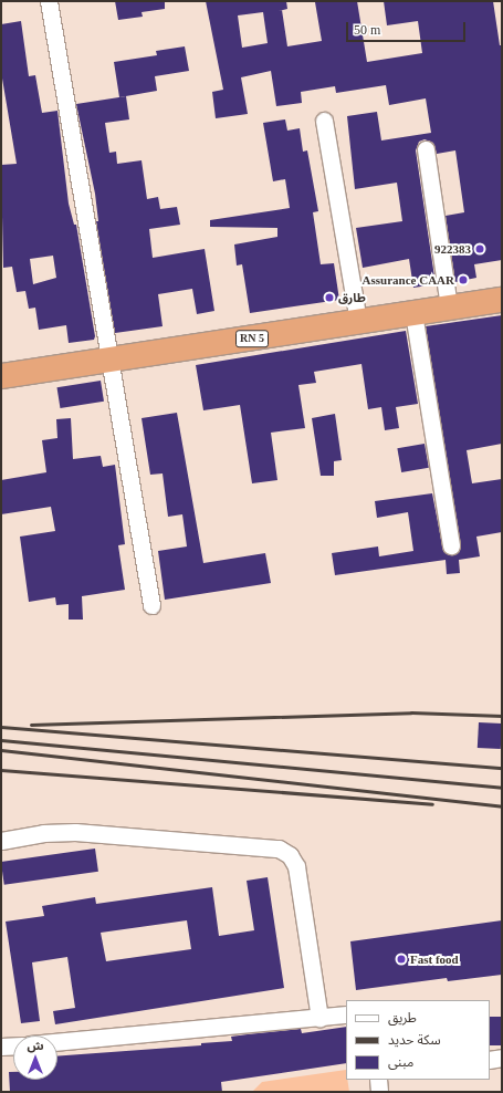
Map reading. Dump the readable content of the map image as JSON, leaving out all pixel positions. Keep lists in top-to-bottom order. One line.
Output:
{"streets":{"highway":["RN 5"]},"places":["922383","Assurance CAAR","طارق","Fast food"],"legend":["طريق","سكة حديد","مبنى"],"scale_bar":"50 m","north":"top"}
